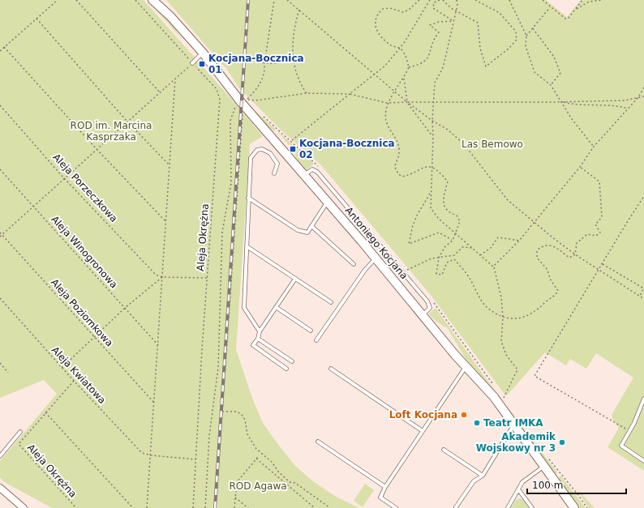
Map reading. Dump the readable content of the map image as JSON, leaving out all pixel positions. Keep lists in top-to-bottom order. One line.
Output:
{"streets":{"street":["Antoniego Kocjana"],"path":["Aleja Porzeczkowa","Aleja Okrężna","Aleja Winogronowa","Aleja Poziomkowa","Aleja Kwiatowa"]},"parks":["ROD im. Marcina Kasprzaka","Las Bemowo","ROD Agawa"],"places":{"transit":["Kocjana-Bocznica 01","Kocjana-Bocznica 02"],"other":["Loft Kocjana","Teatr IMKA","Akademik Wojskowy nr 3"]},"scale_bar":"100 m"}
